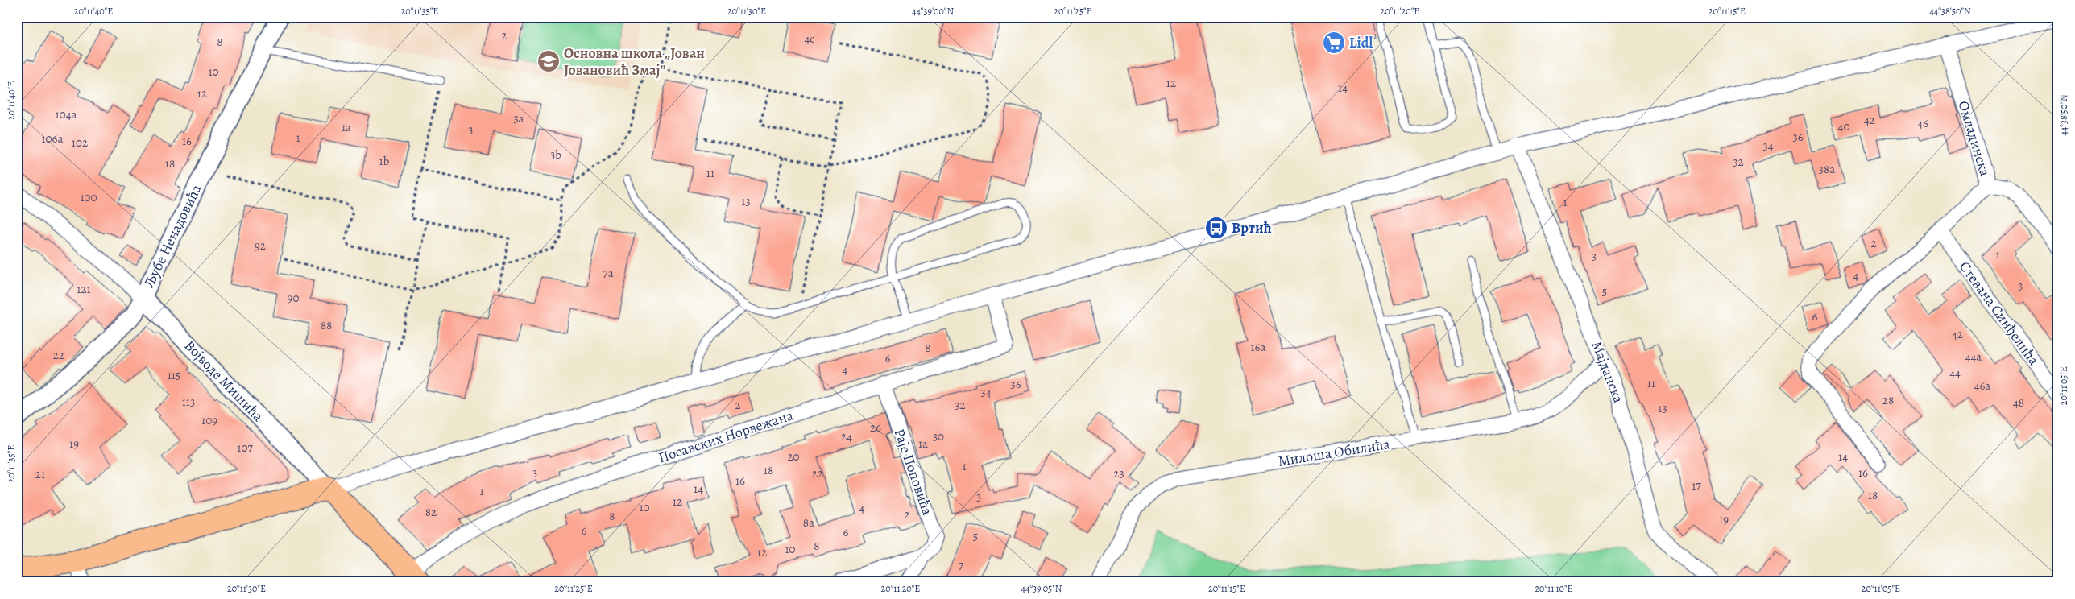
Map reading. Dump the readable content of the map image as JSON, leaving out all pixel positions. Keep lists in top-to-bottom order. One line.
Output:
{"streets":{"main road":["Војводе Мишића"],"street":["Омладинска","Љубе Ненадовића","Стевана Синђелића","Мајданска","Посавских Норвежана","Милоша Обилића","Раје Поповића"]},"crossings":[["Љубе Ненадовића","Војводе Мишића"],["Мајданска","Милоша Обилића"],["Војводе Мишића","Посавских Норвежана"],["Посавских Норвежана","Раје Поповића"]],"places":{"supermarket":["Lidl"],"school or university":["Основна школа „Јован Јовановић Змај”"],"bus stop":["Вртић"]},"house_numbers":["2","4c","8","10","12","14","12","104a","3a","42","46","40","1a","3","36","1","106a","16","102","34","3b","1b","32","18","38a","11","100","13","1","2","92","1","3","7a","4","3","121","5","90","6","88","42","16a","8","22","44a","6","4","44","115","11","36","46a","34","28","113","48","2","32","13","109","26","24","30","19","1a","107","20","14","1","18","3","16","22","23","21","16","17","14","1","18","3","12","10","4","82","2","8","19","8a","6","6","5","8","10","12","7"],"coordinates":["20°11'40\"E","20°11'35\"E","20°11'30\"E","44°39'00\"N","20°11'25\"E","20°11'20\"E","20°11'15\"E","44°38'50\"N","20°11'05\"E","44°39'05\"N","20°11'10\"E"]}
